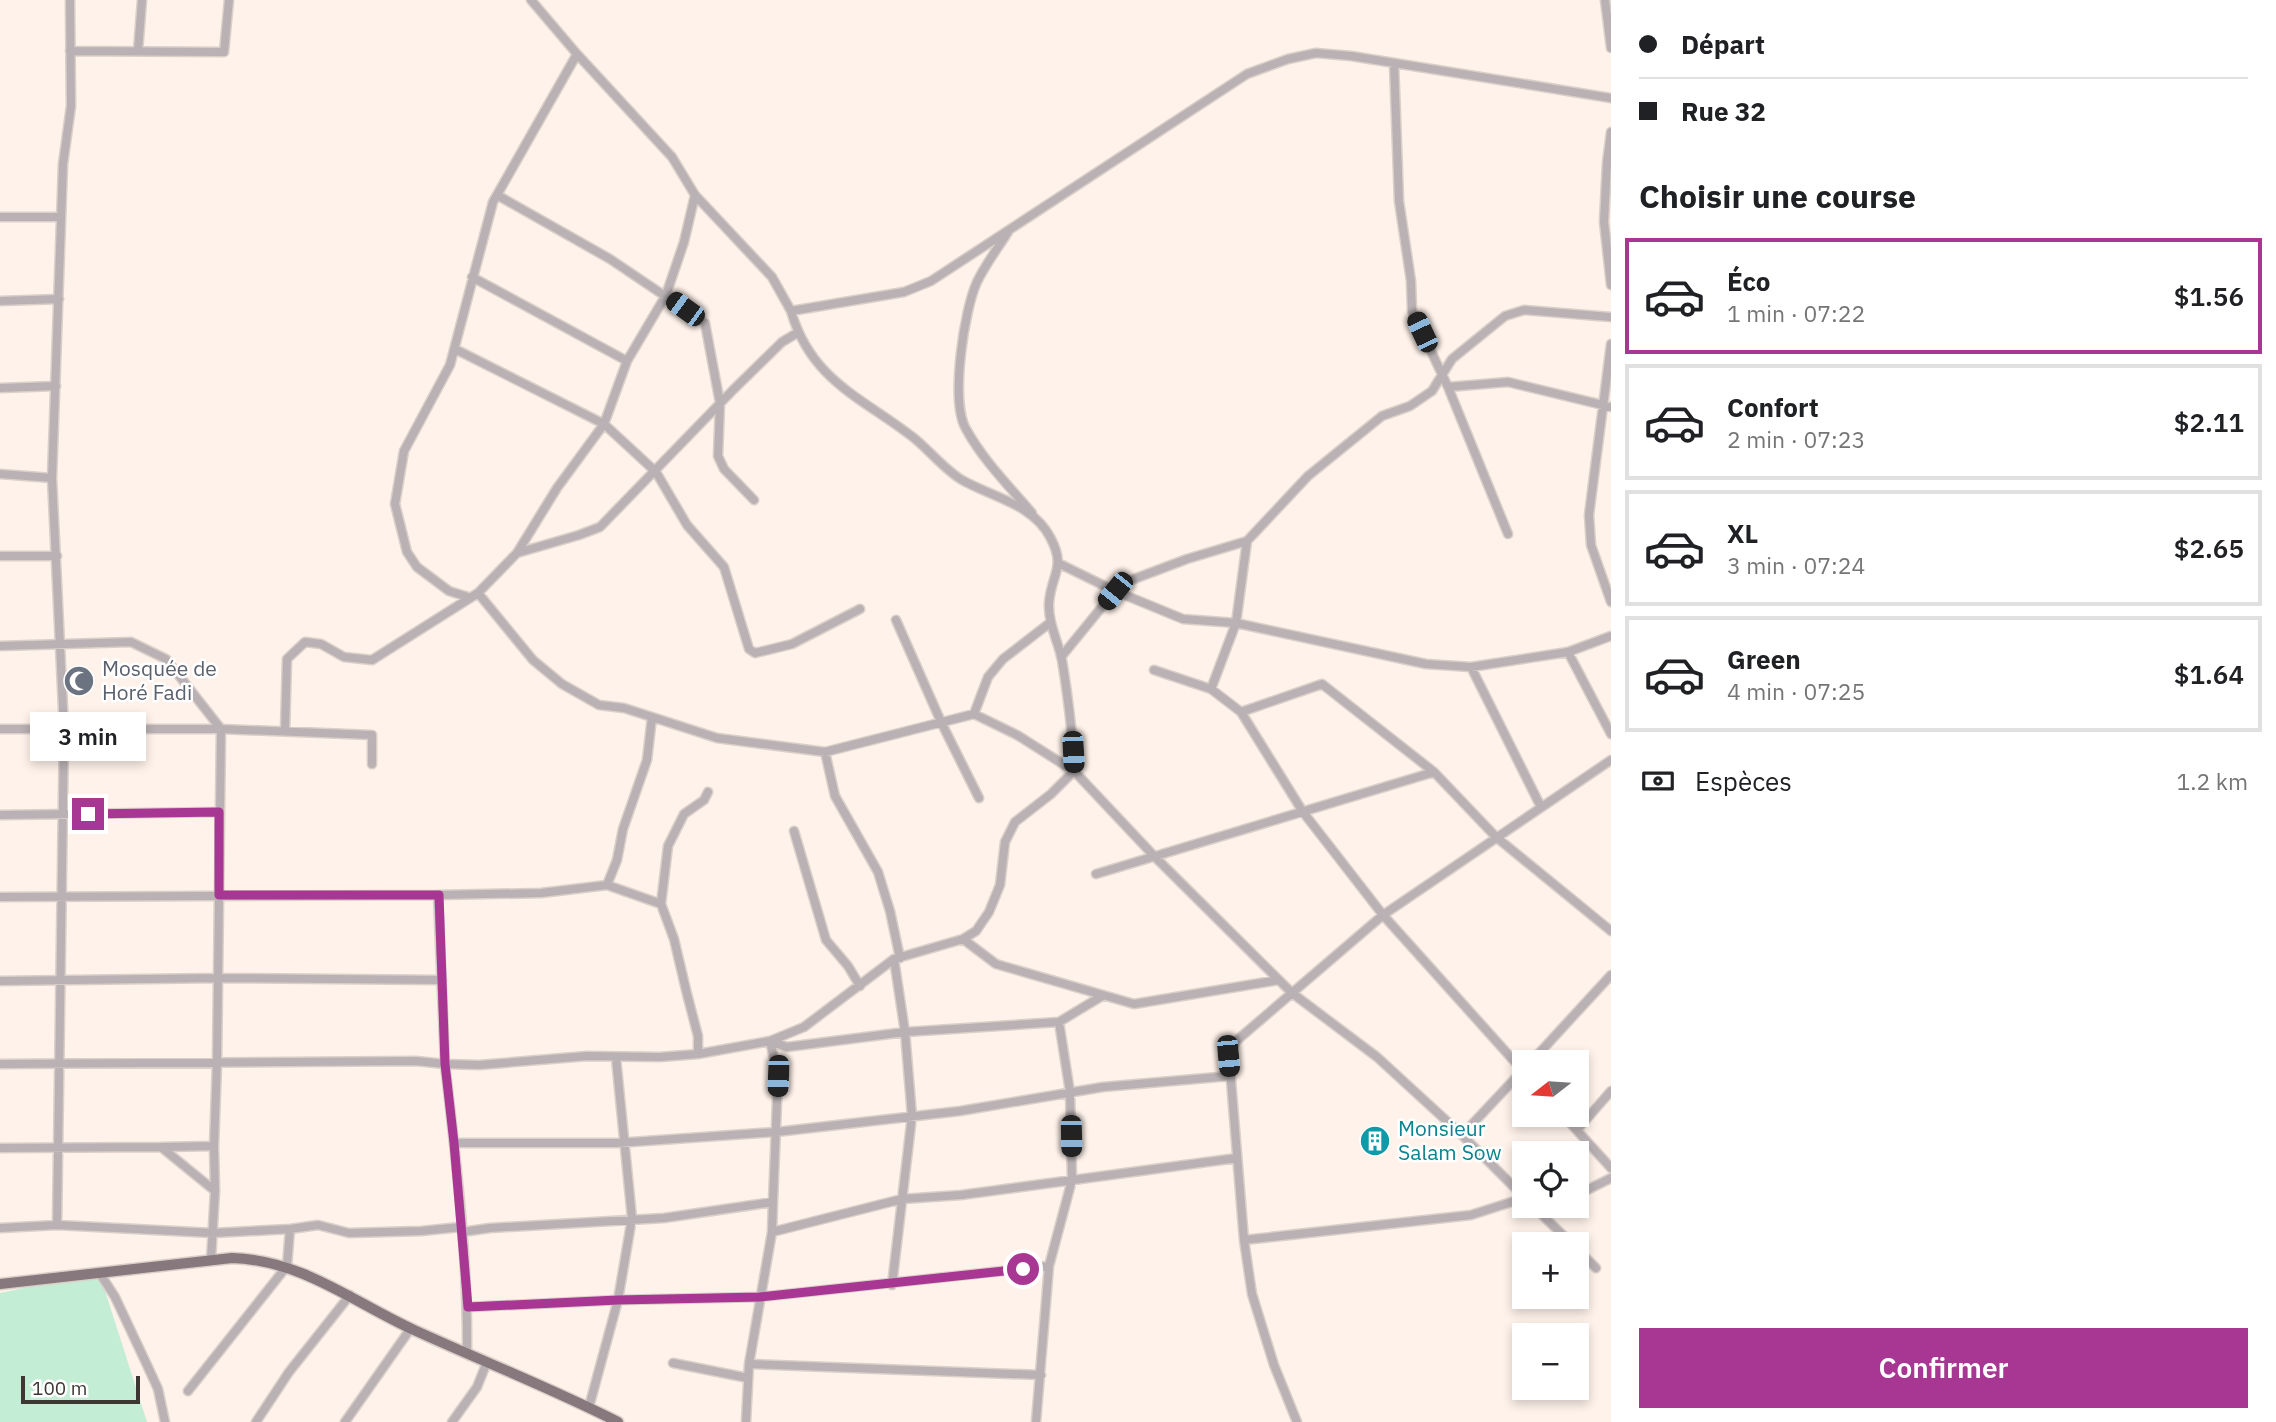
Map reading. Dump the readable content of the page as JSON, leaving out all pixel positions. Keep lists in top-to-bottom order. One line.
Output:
{"places":{"mosque":["Mosquée de Horé Fadi"],"building":["Monsieur Salam Sow"]},"scale_bar":"100 m","north":"left","page":{"banner":["Départ","Rue 32"],"heading":"Choisir une course","list":[{"name":"Éco","note":"1 min · 07:22","value":"$1.56"},{"name":"Confort","note":"2 min · 07:23","value":"$2.11"},{"name":"XL","note":"3 min · 07:24","value":"$2.65"},{"name":"Green","note":"4 min · 07:25","value":"$1.64"}],"bubble":"3 min","pay":["Espèces","1.2 km"],"map_buttons":["+","−"],"buttons":"Confirmer","scale":"100 m"}}
